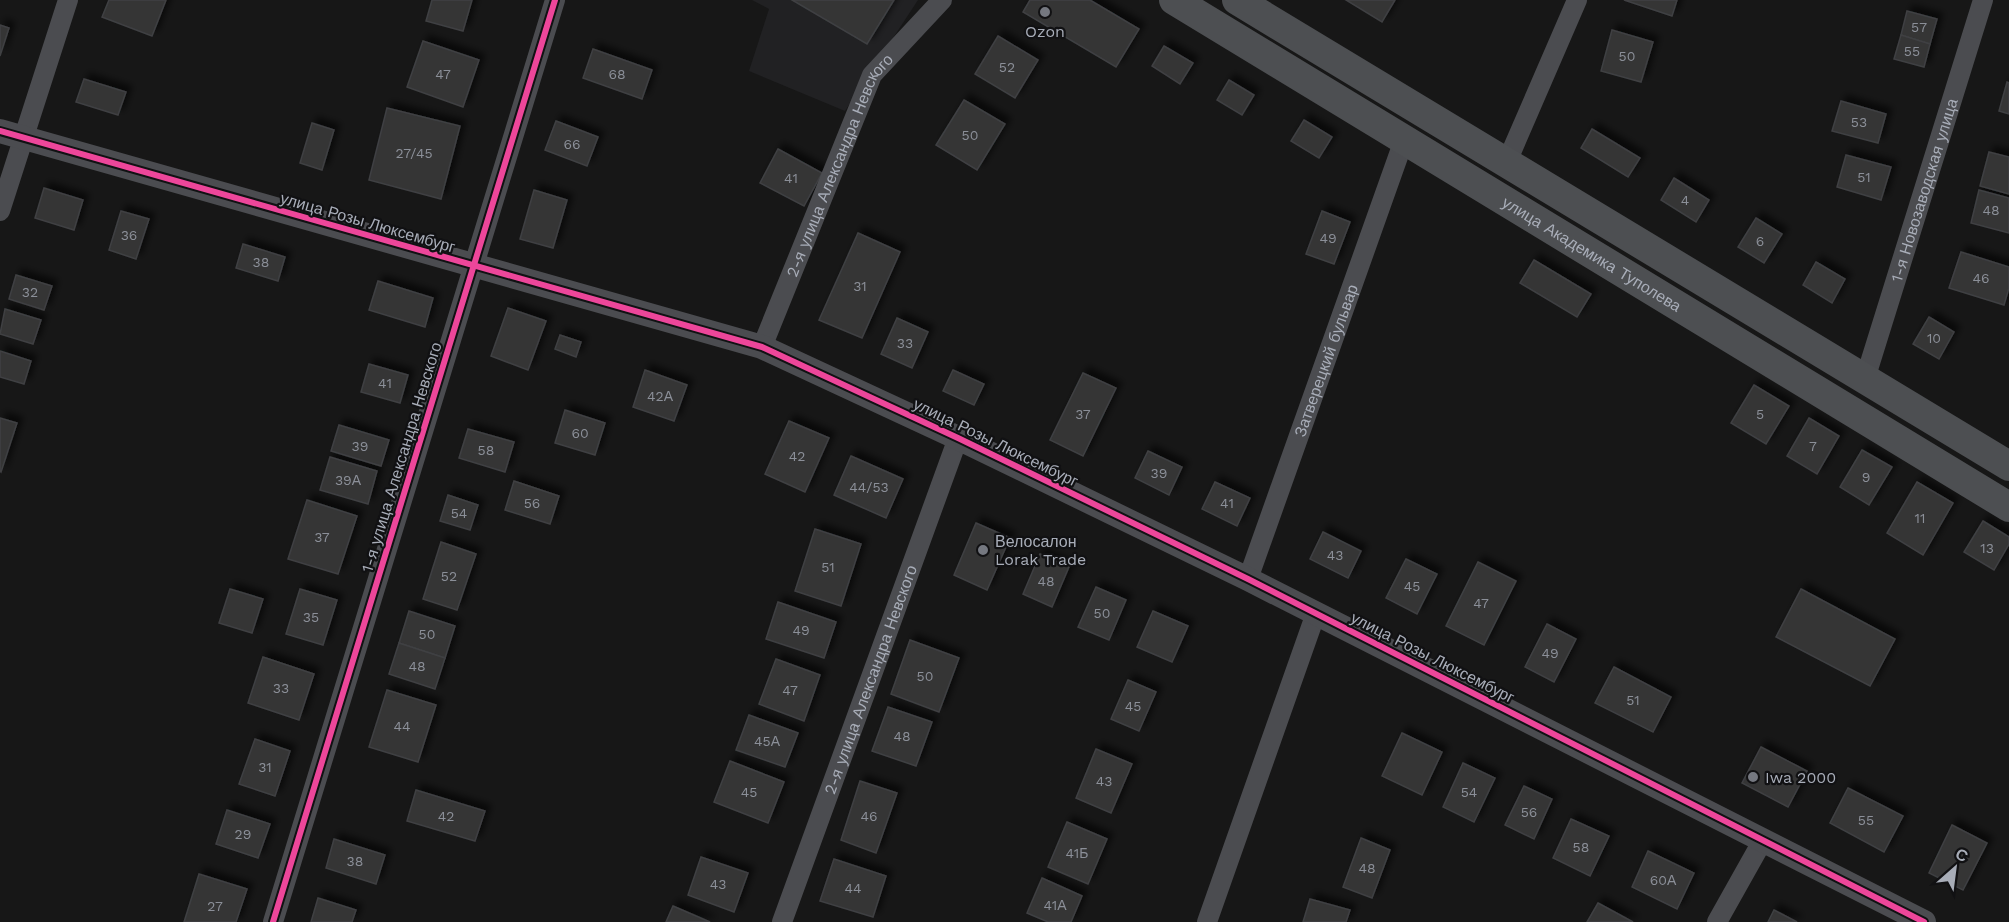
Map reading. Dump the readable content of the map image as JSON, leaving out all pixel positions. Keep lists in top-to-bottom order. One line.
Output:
{"streets":{"main road":["улица Академика Туполева"],"street":["2-я улица Александра Невского","1-я Новозаводская улица","улица Розы Люксембург","Затверецкий бульвар","1-я улица Александра Невского"]},"crossings":[["2-я улица Александра Невского","улица Розы Люксембург"],["1-я Новозаводская улица","улица Академика Туполева"],["улица Розы Люксембург","Затверецкий бульвар"],["улица Розы Люксембург","1-я улица Александра Невского"],["улица Академика Туполева","Затверецкий бульвар"]],"places":["Ozon","Велосалон Lorak Trade","Iwa 2000"],"house_numbers":["57","55","50","52","47","68","53","50","66","27/45","51","41","4","48","36","49","6","38","46","31","32","10","33","41","42А","37","5","60","39","7","58","42","39","9","39А","44/53","56","41","54","11","37","13","43","51","52","48","45","47","50","35","49","50","49","48","50","33","47","51","45","44","48","45А","31","43","45","54","56","42","46","55","29","58","41Б","38","48","60А","43","44","41А","27"],"north":"top right"}
